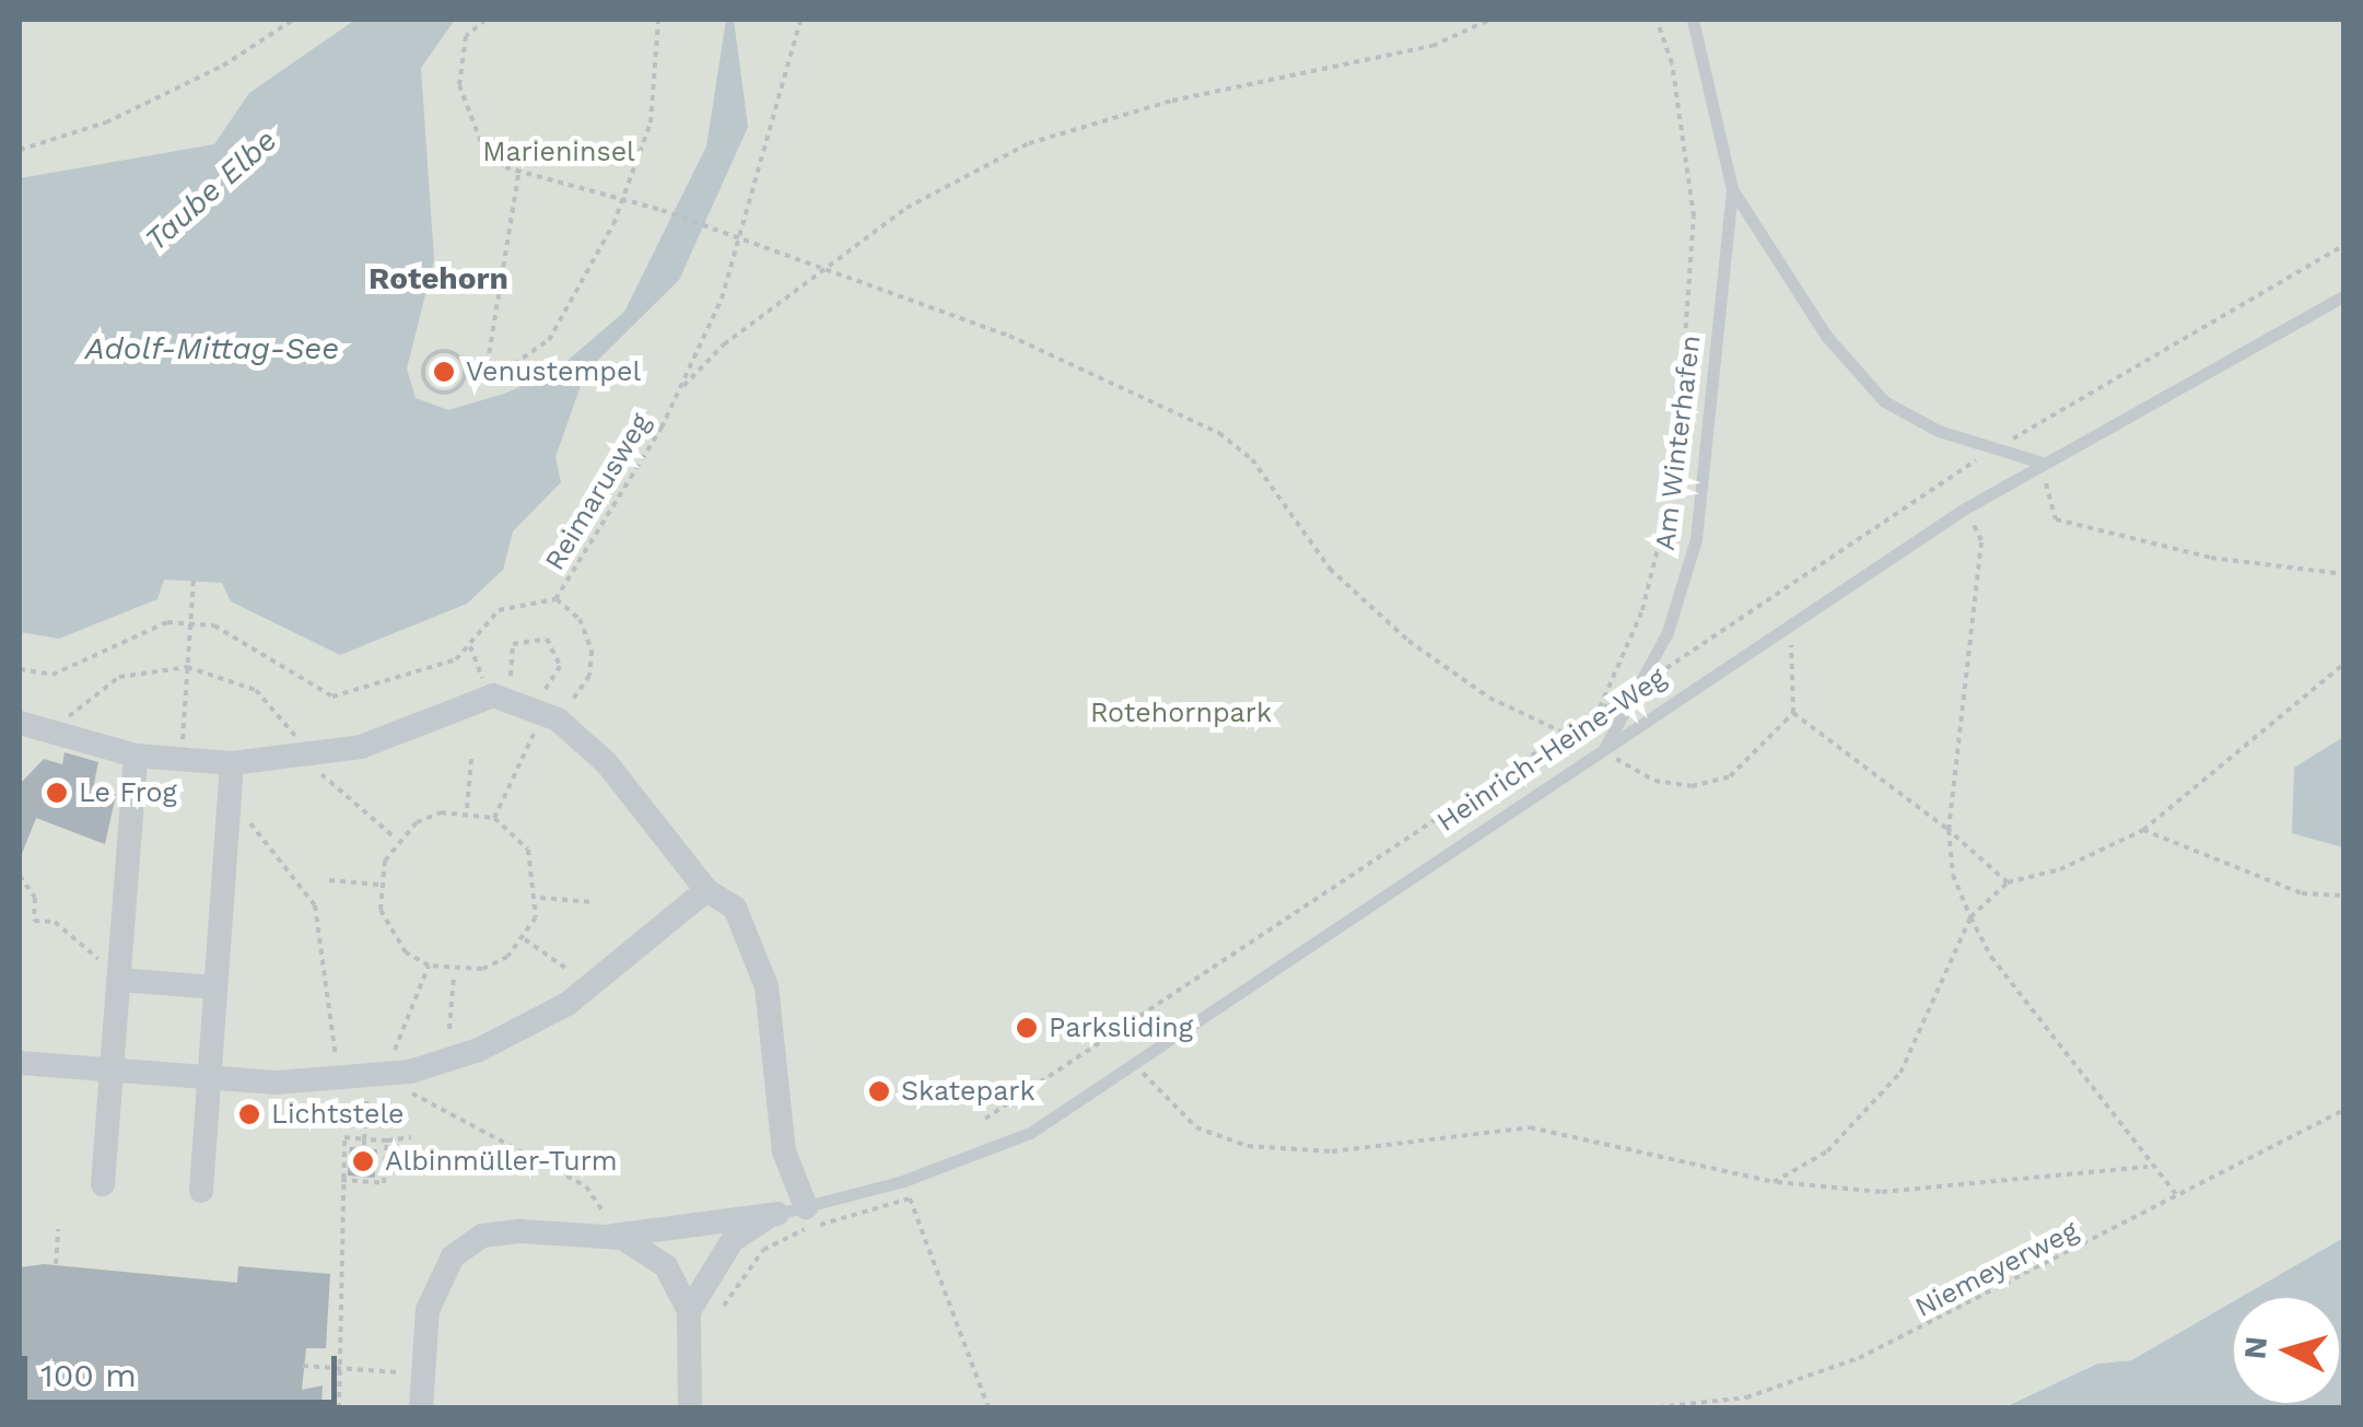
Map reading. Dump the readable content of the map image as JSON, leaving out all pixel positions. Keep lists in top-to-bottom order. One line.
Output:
{"streets":{"street":["Heinrich-Heine-Weg"],"lane":["Am Winterhafen"],"path":["Reimarusweg","Niemeyerweg"]},"crossings":[["Am Winterhafen","Heinrich-Heine-Weg"]],"districts":["Rotehorn"],"water":["Taube Elbe","Adolf-Mittag-See"],"parks":["Marieninsel","Rotehornpark"],"places":["Venustempel","Le Frog","Parksliding","Skatepark","Lichtstele","Albinmüller-Turm"],"scale_bar":"100 m","north":"left"}
